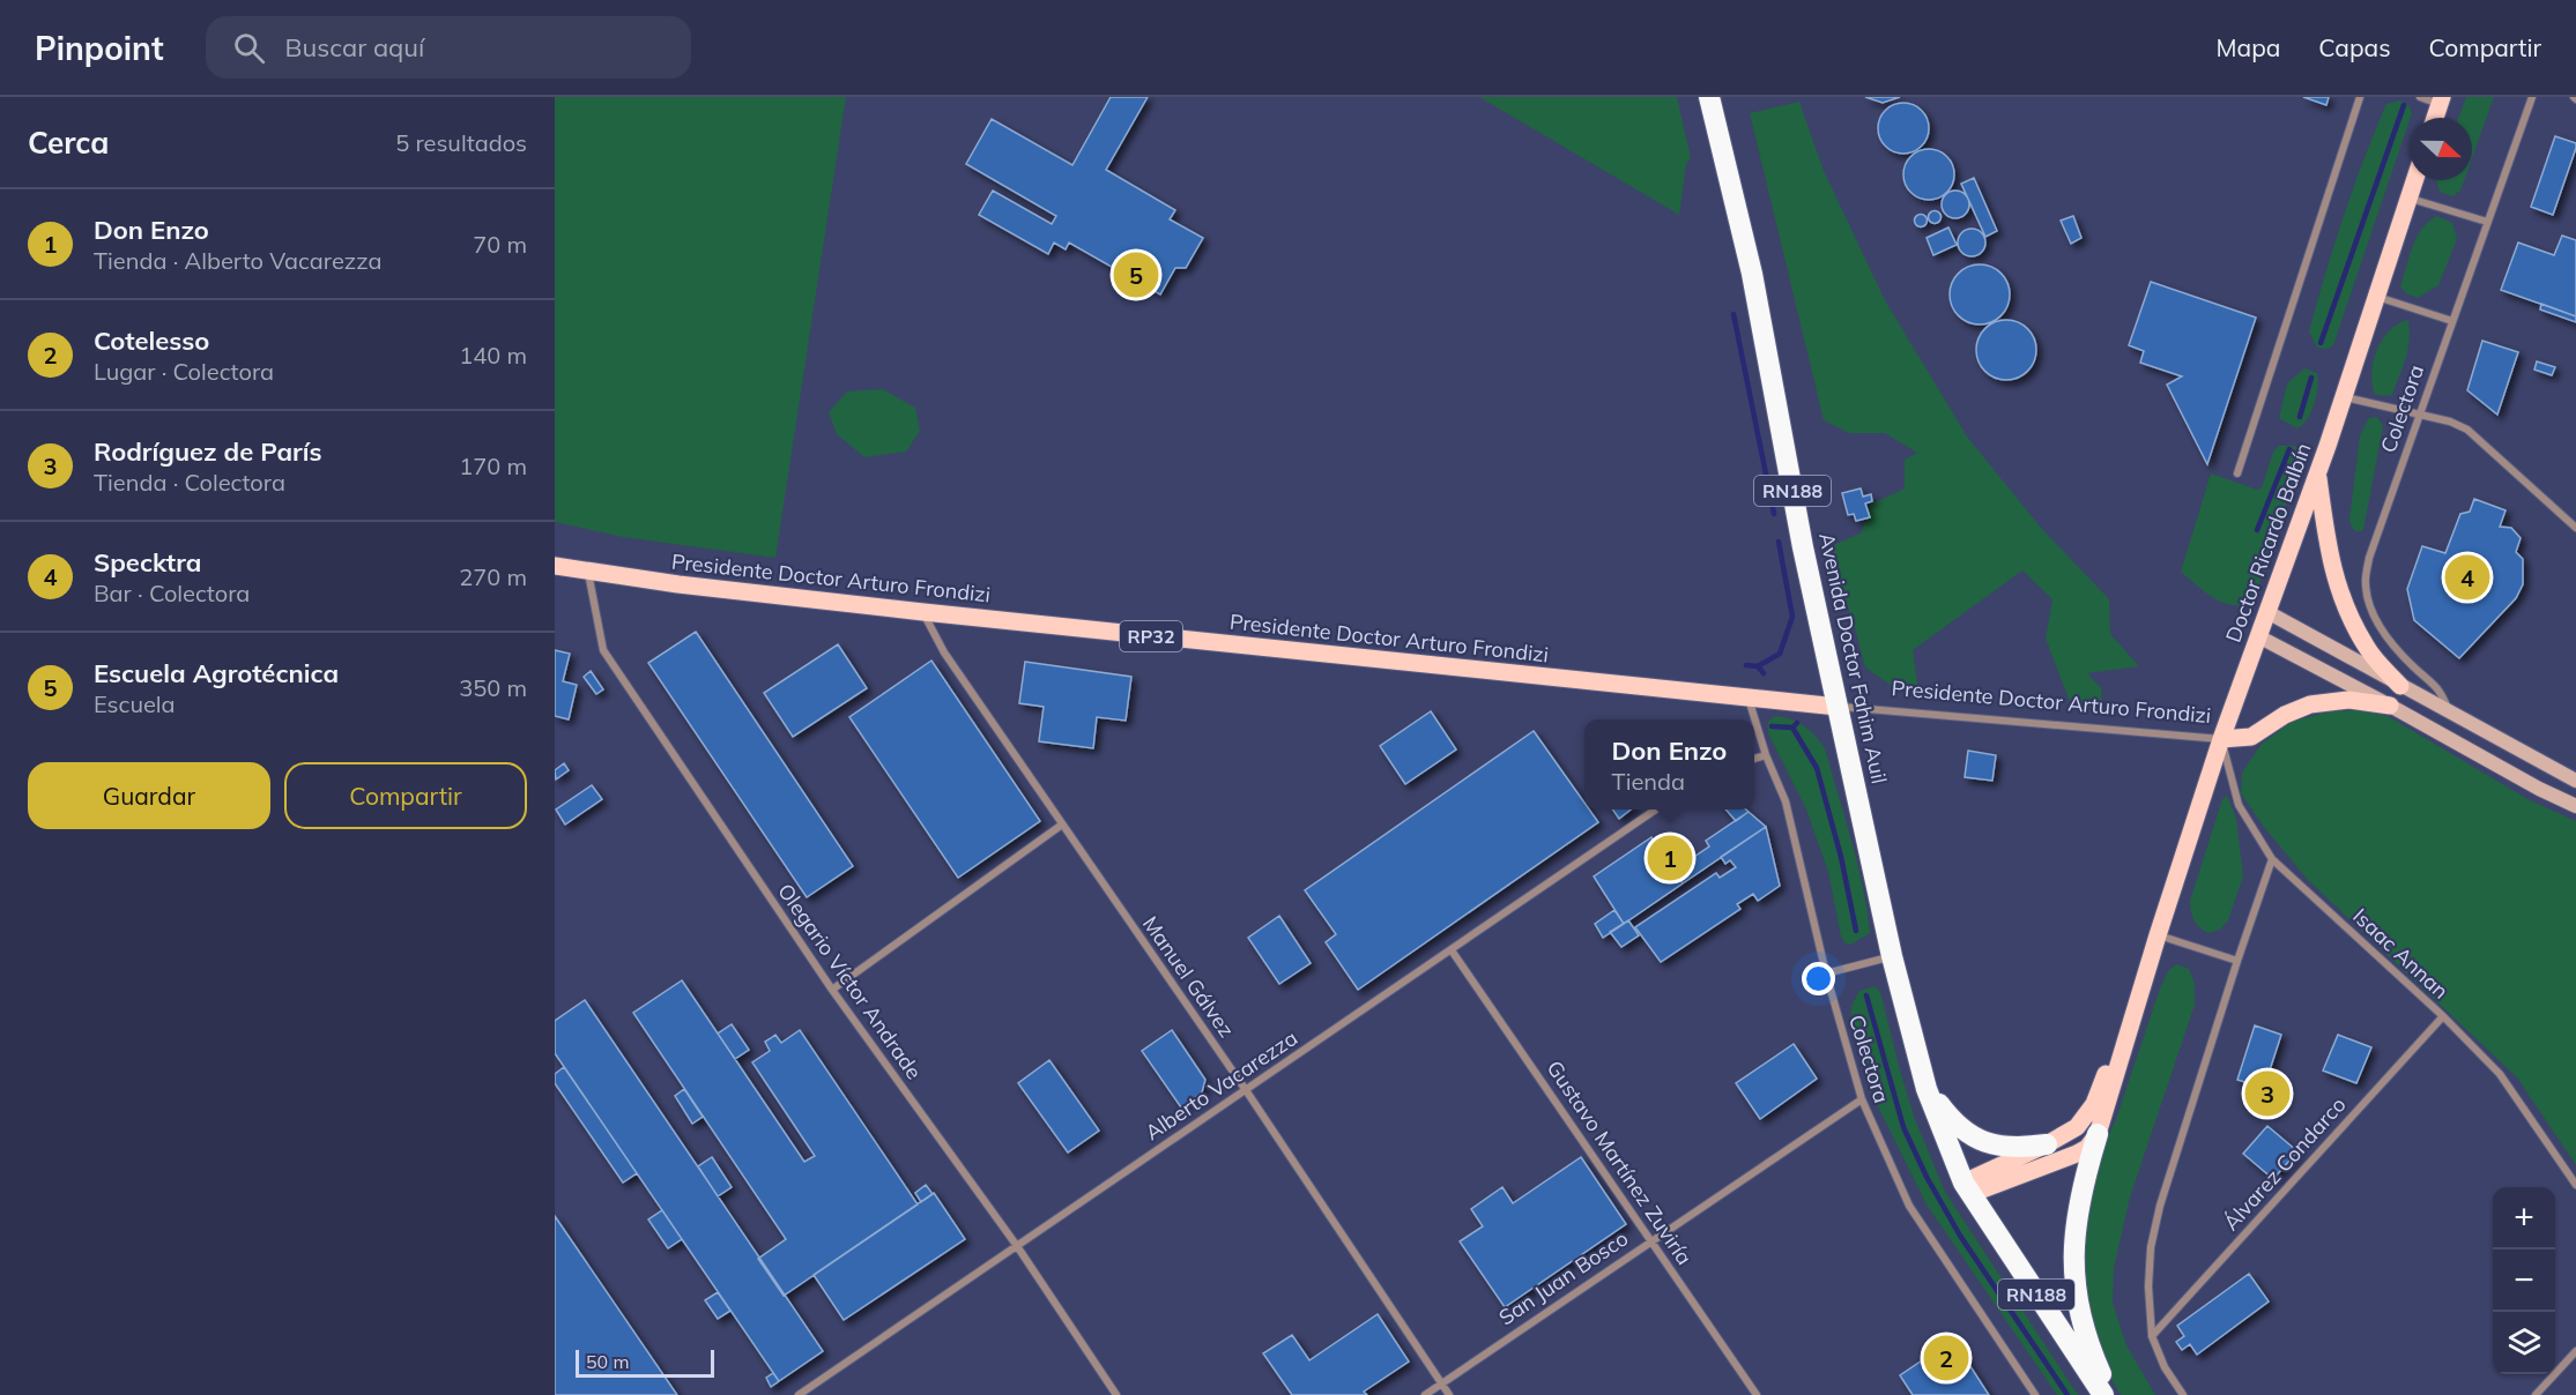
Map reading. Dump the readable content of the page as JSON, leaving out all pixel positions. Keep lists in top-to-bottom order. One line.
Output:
{"streets":{"highway":["RN188","Avenida Doctor Fahim Auil"],"main road":["Doctor Ricardo Balbín","Presidente Doctor Arturo Frondizi","RP32"],"street":["Colectora","Isaac Annan","Manuel Gálvez","Olegario Víctor Andrade","Alberto Vacarezza","Gustavo Martínez Zuviría","Álvarez Condarco","San Juan Bosco"]},"crossings":[["Colectora","Presidente Doctor Arturo Frondizi"],["Colectora","San Juan Bosco"],["RN188","Doctor Ricardo Balbín"],["RN188","Avenida Doctor Fahim Auil"],["Doctor Ricardo Balbín","Presidente Doctor Arturo Frondizi"],["Doctor Ricardo Balbín","Avenida Doctor Fahim Auil"],["Doctor Ricardo Balbín","Isaac Annan"],["Presidente Doctor Arturo Frondizi","Avenida Doctor Fahim Auil"],["Presidente Doctor Arturo Frondizi","Isaac Annan"],["Presidente Doctor Arturo Frondizi","Manuel Gálvez"],["Presidente Doctor Arturo Frondizi","Olegario Víctor Andrade"],["Isaac Annan","Álvarez Condarco"],["Manuel Gálvez","Alberto Vacarezza"],["Manuel Gálvez","San Juan Bosco"],["Olegario Víctor Andrade","Alberto Vacarezza"],["Alberto Vacarezza","Gustavo Martínez Zuviría"],["Gustavo Martínez Zuviría","San Juan Bosco"]],"scale_bar":"50 m","north":"right","page":{"header":"Pinpoint","search":"Buscar aquí","nav":["Mapa","Capas","Compartir"],"heading":["Cerca","5 resultados"],"list":[{"mark":"1","name":"Don Enzo","note":"Tienda · Alberto Vacarezza","value":"70 m"},{"mark":"2","name":"Cotelesso","note":"Lugar · Colectora","value":"140 m"},{"mark":"3","name":"Rodríguez de París","note":"Tienda · Colectora","value":"170 m"},{"mark":"4","name":"Specktra","note":"Bar · Colectora","value":"270 m"},{"mark":"5","name":"Escuela Agrotécnica","note":"Escuela","value":"350 m"}],"pins":["5","4","1","3","2"],"popup":["Don Enzo","Tienda"],"buttons":["Guardar","Compartir"],"map_buttons":["+","−"],"scale":"50 m"}}
